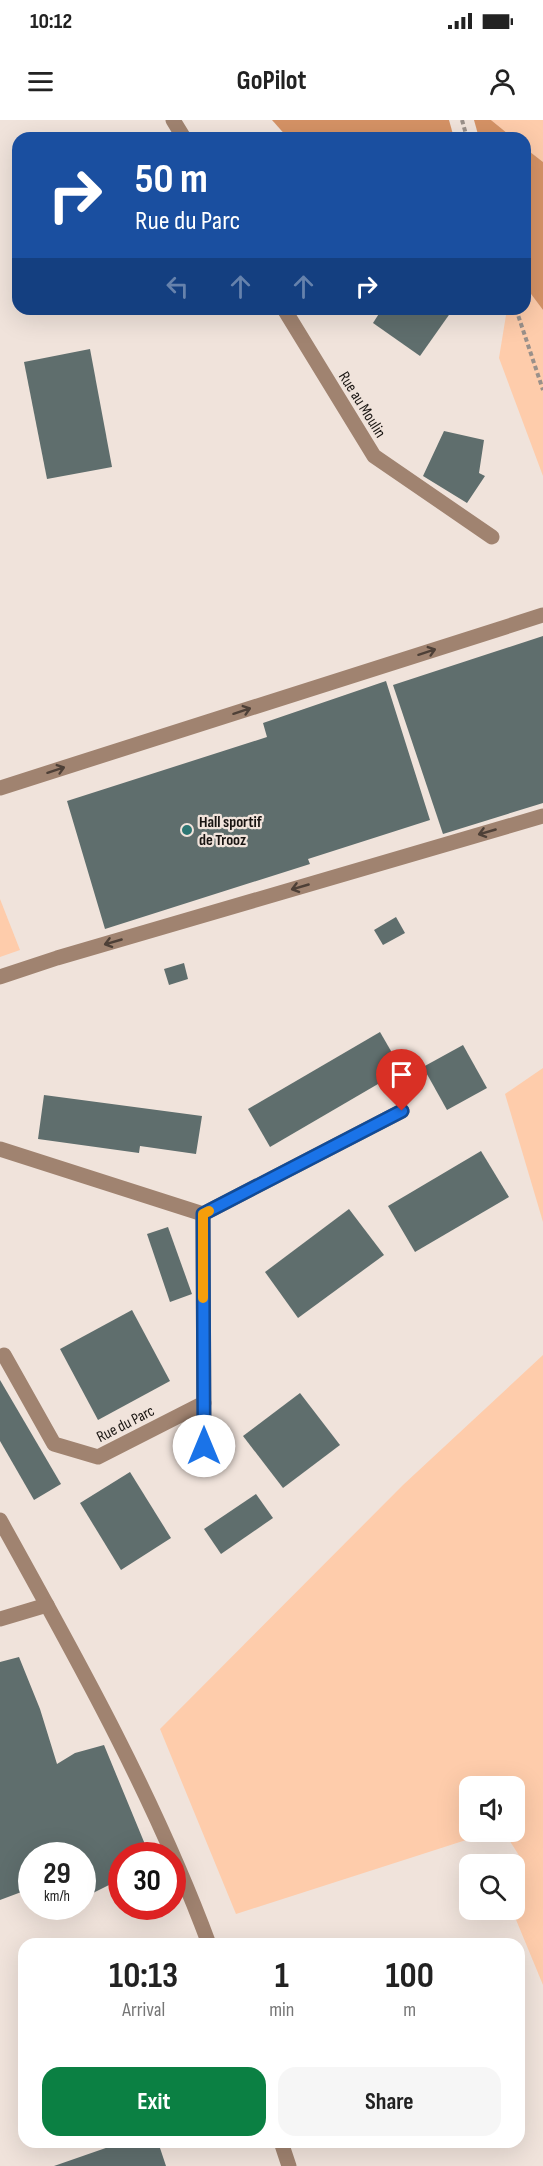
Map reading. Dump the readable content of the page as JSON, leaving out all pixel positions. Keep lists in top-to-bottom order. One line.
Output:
{"streets":{"street":["Rue au Moulin","Rue du Parc"]},"places":["Hall sportif de Trooz"],"page":{"status":"10:12","header":"GoPilot","turn":["50 m","Rue du Parc"],"speed":"29 km/h","limit":"30","eta":["10:13","Arrival","1","min","100","m"],"buttons":["Exit","Share"]}}
